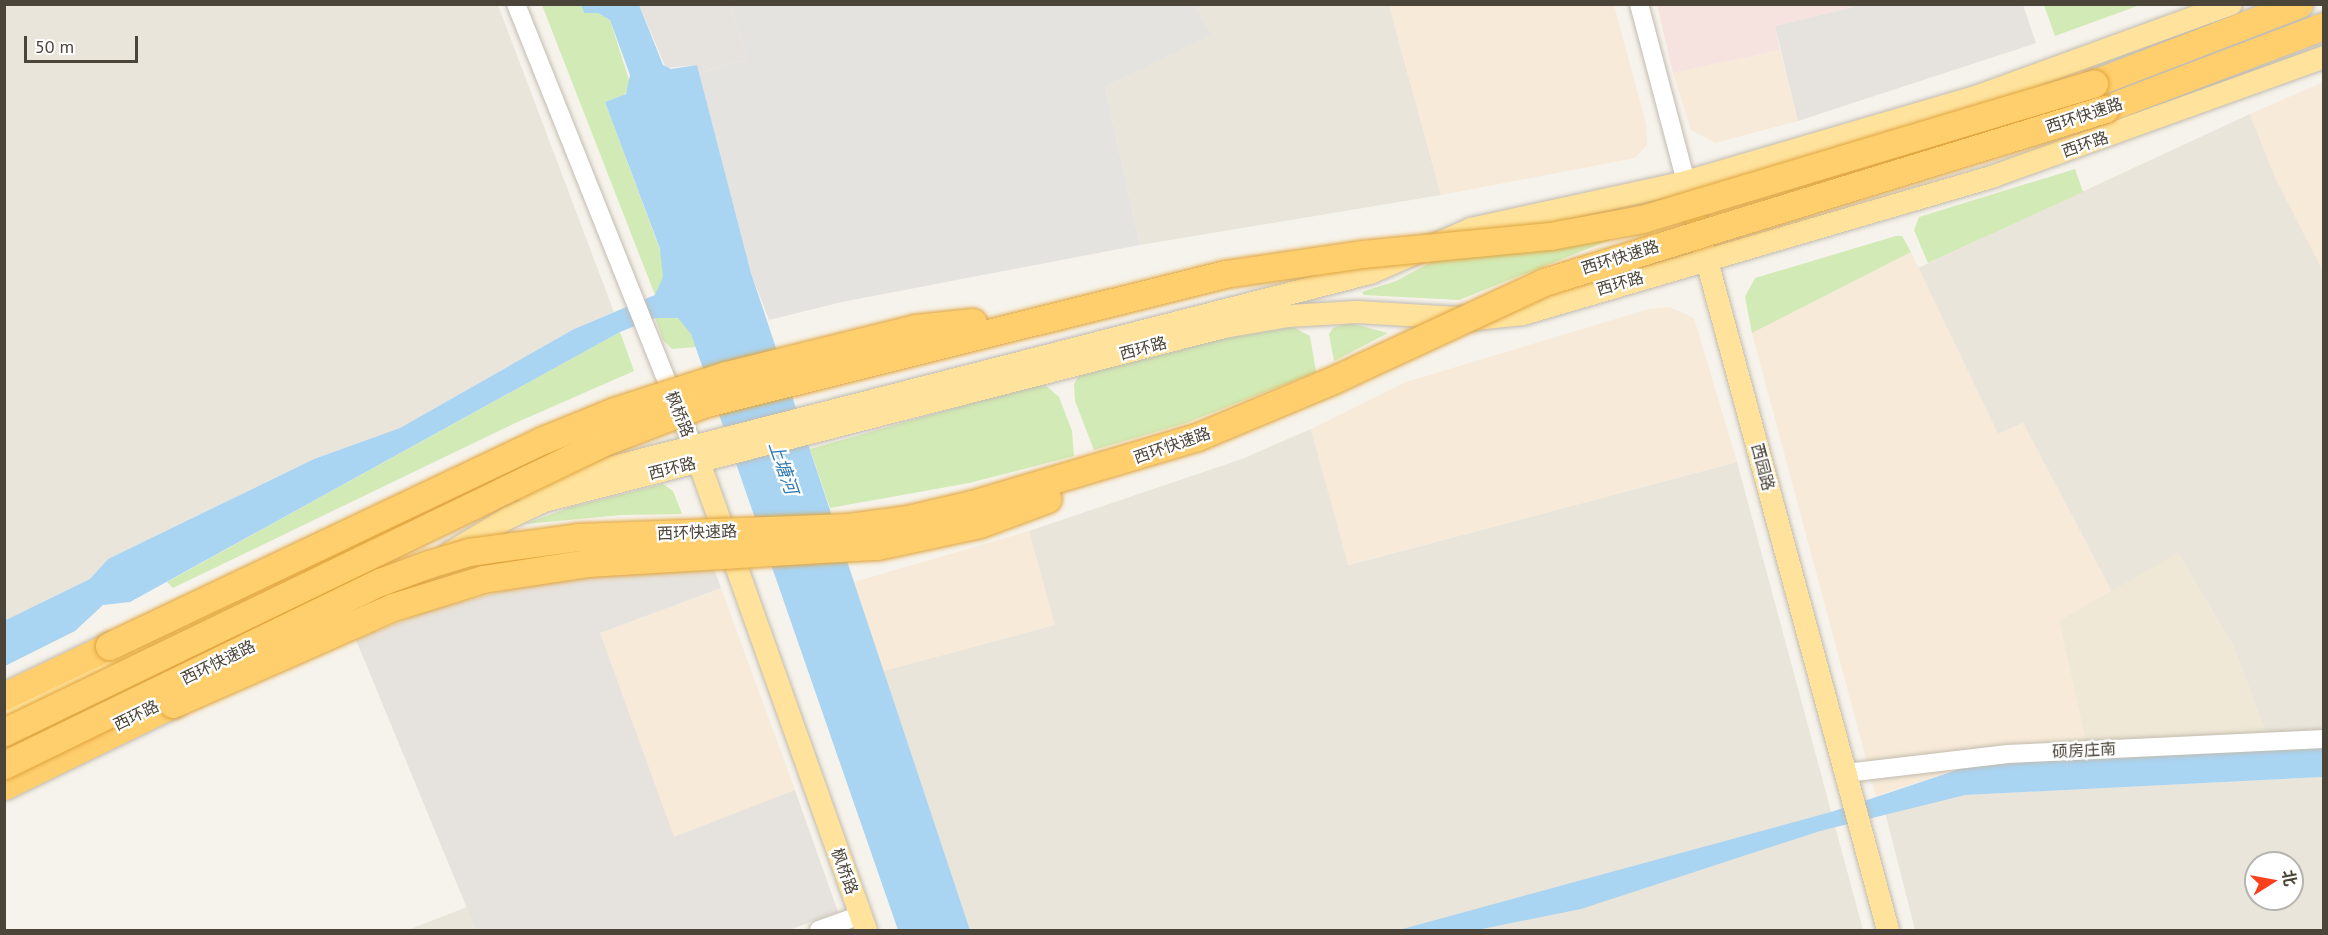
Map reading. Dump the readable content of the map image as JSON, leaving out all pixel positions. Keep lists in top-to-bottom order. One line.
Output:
{"streets":{"highway":["西环快速路"],"main road":["西环路","枫桥路","西园路"],"street":["硕房庄南"]},"crossings":[["西环路","枫桥路"],["西环路","西园路"],["西园路","硕房庄南"]],"water":["上塘河"],"scale_bar":"50 m","north":"right"}
